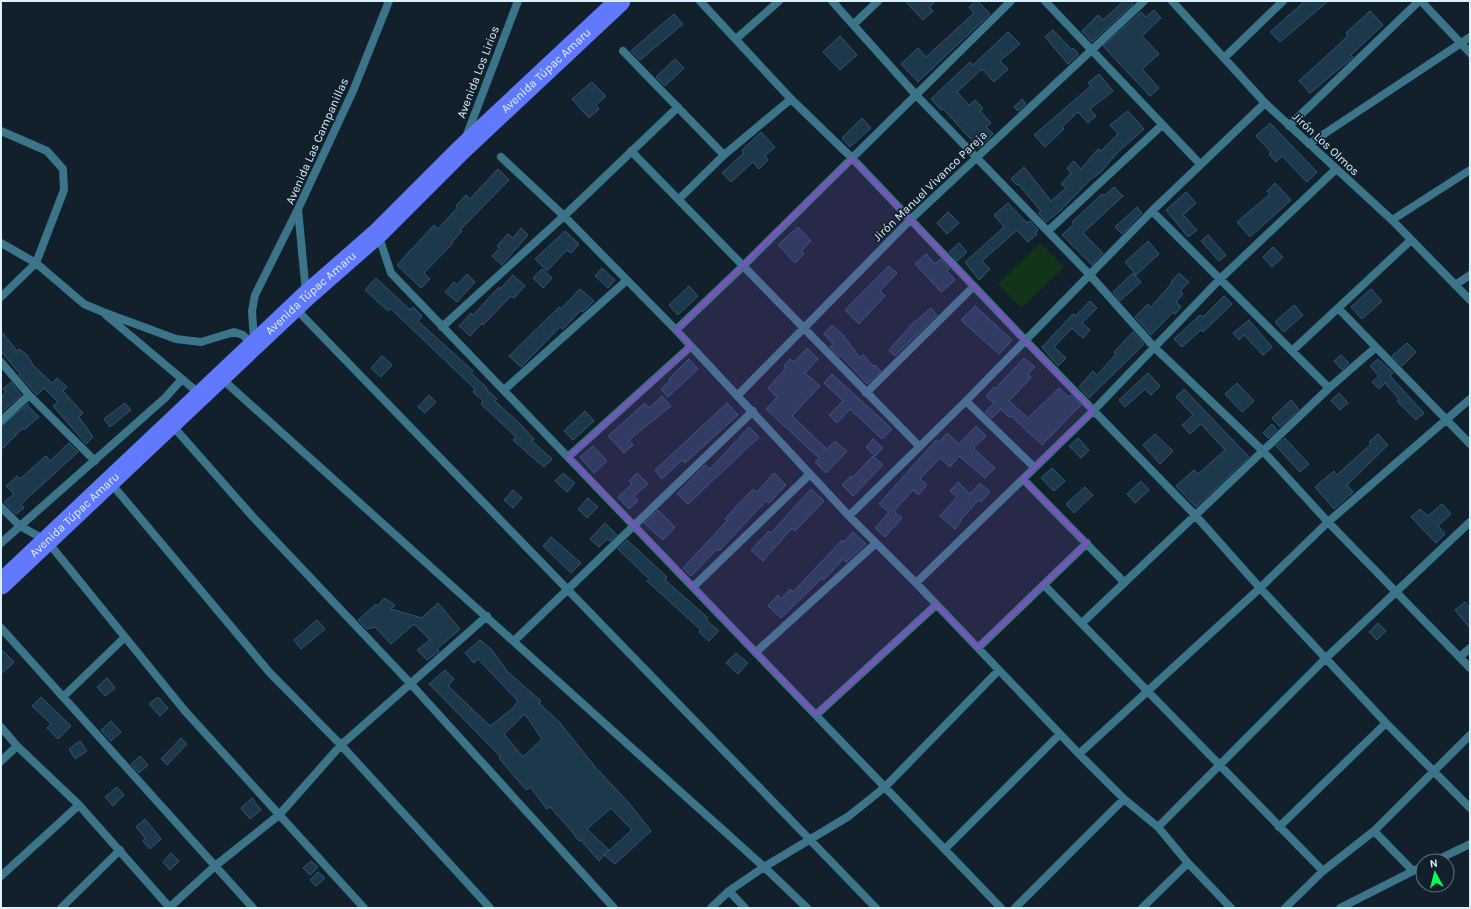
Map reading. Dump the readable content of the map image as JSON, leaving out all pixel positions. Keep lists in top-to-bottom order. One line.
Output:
{"streets":{"main road":["Avenida Túpac Amaru"],"street":["Avenida Los Lirios","Avenida Las Campanillas","Jirón Los Olmos","Jirón Manuel Vivanco Pareja"]},"crossings":[["Avenida Túpac Amaru","Avenida Los Lirios"],["Avenida Túpac Amaru","Avenida Las Campanillas"]],"north":"top"}
